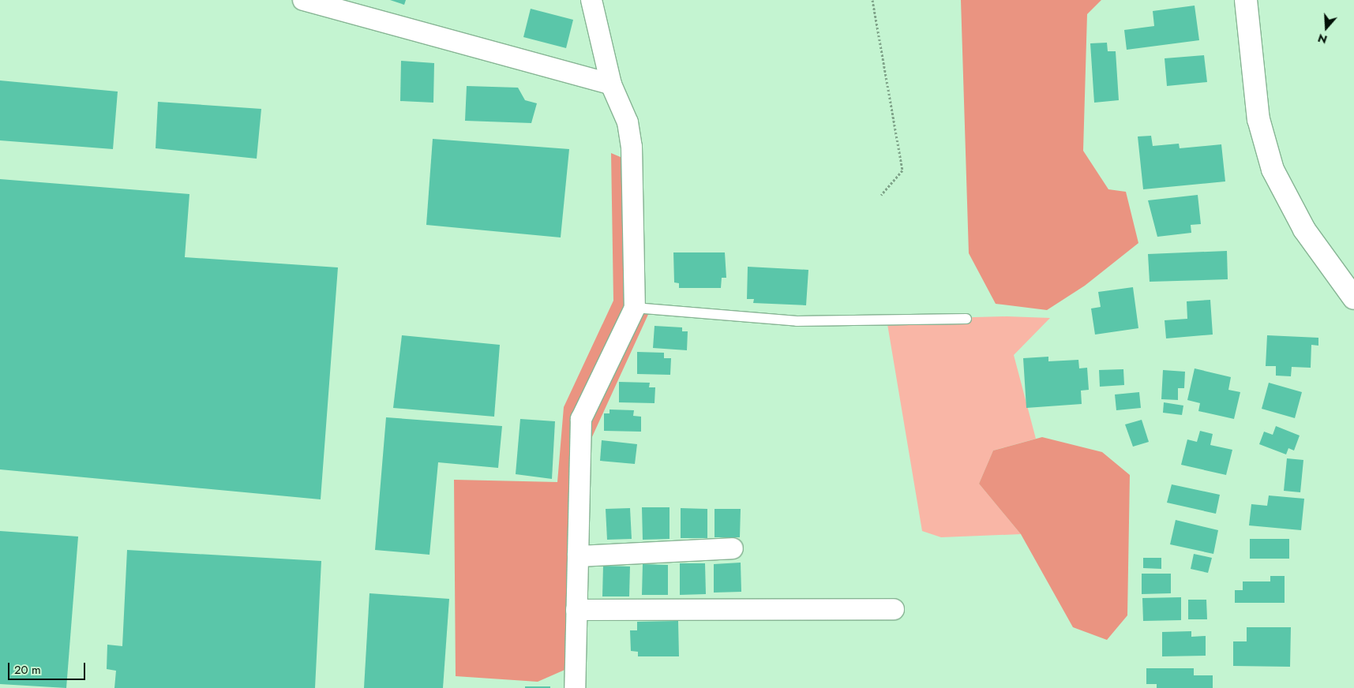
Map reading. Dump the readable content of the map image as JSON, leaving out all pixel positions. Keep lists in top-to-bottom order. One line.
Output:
{"scale_bar":"20 m","north":"bottom"}
